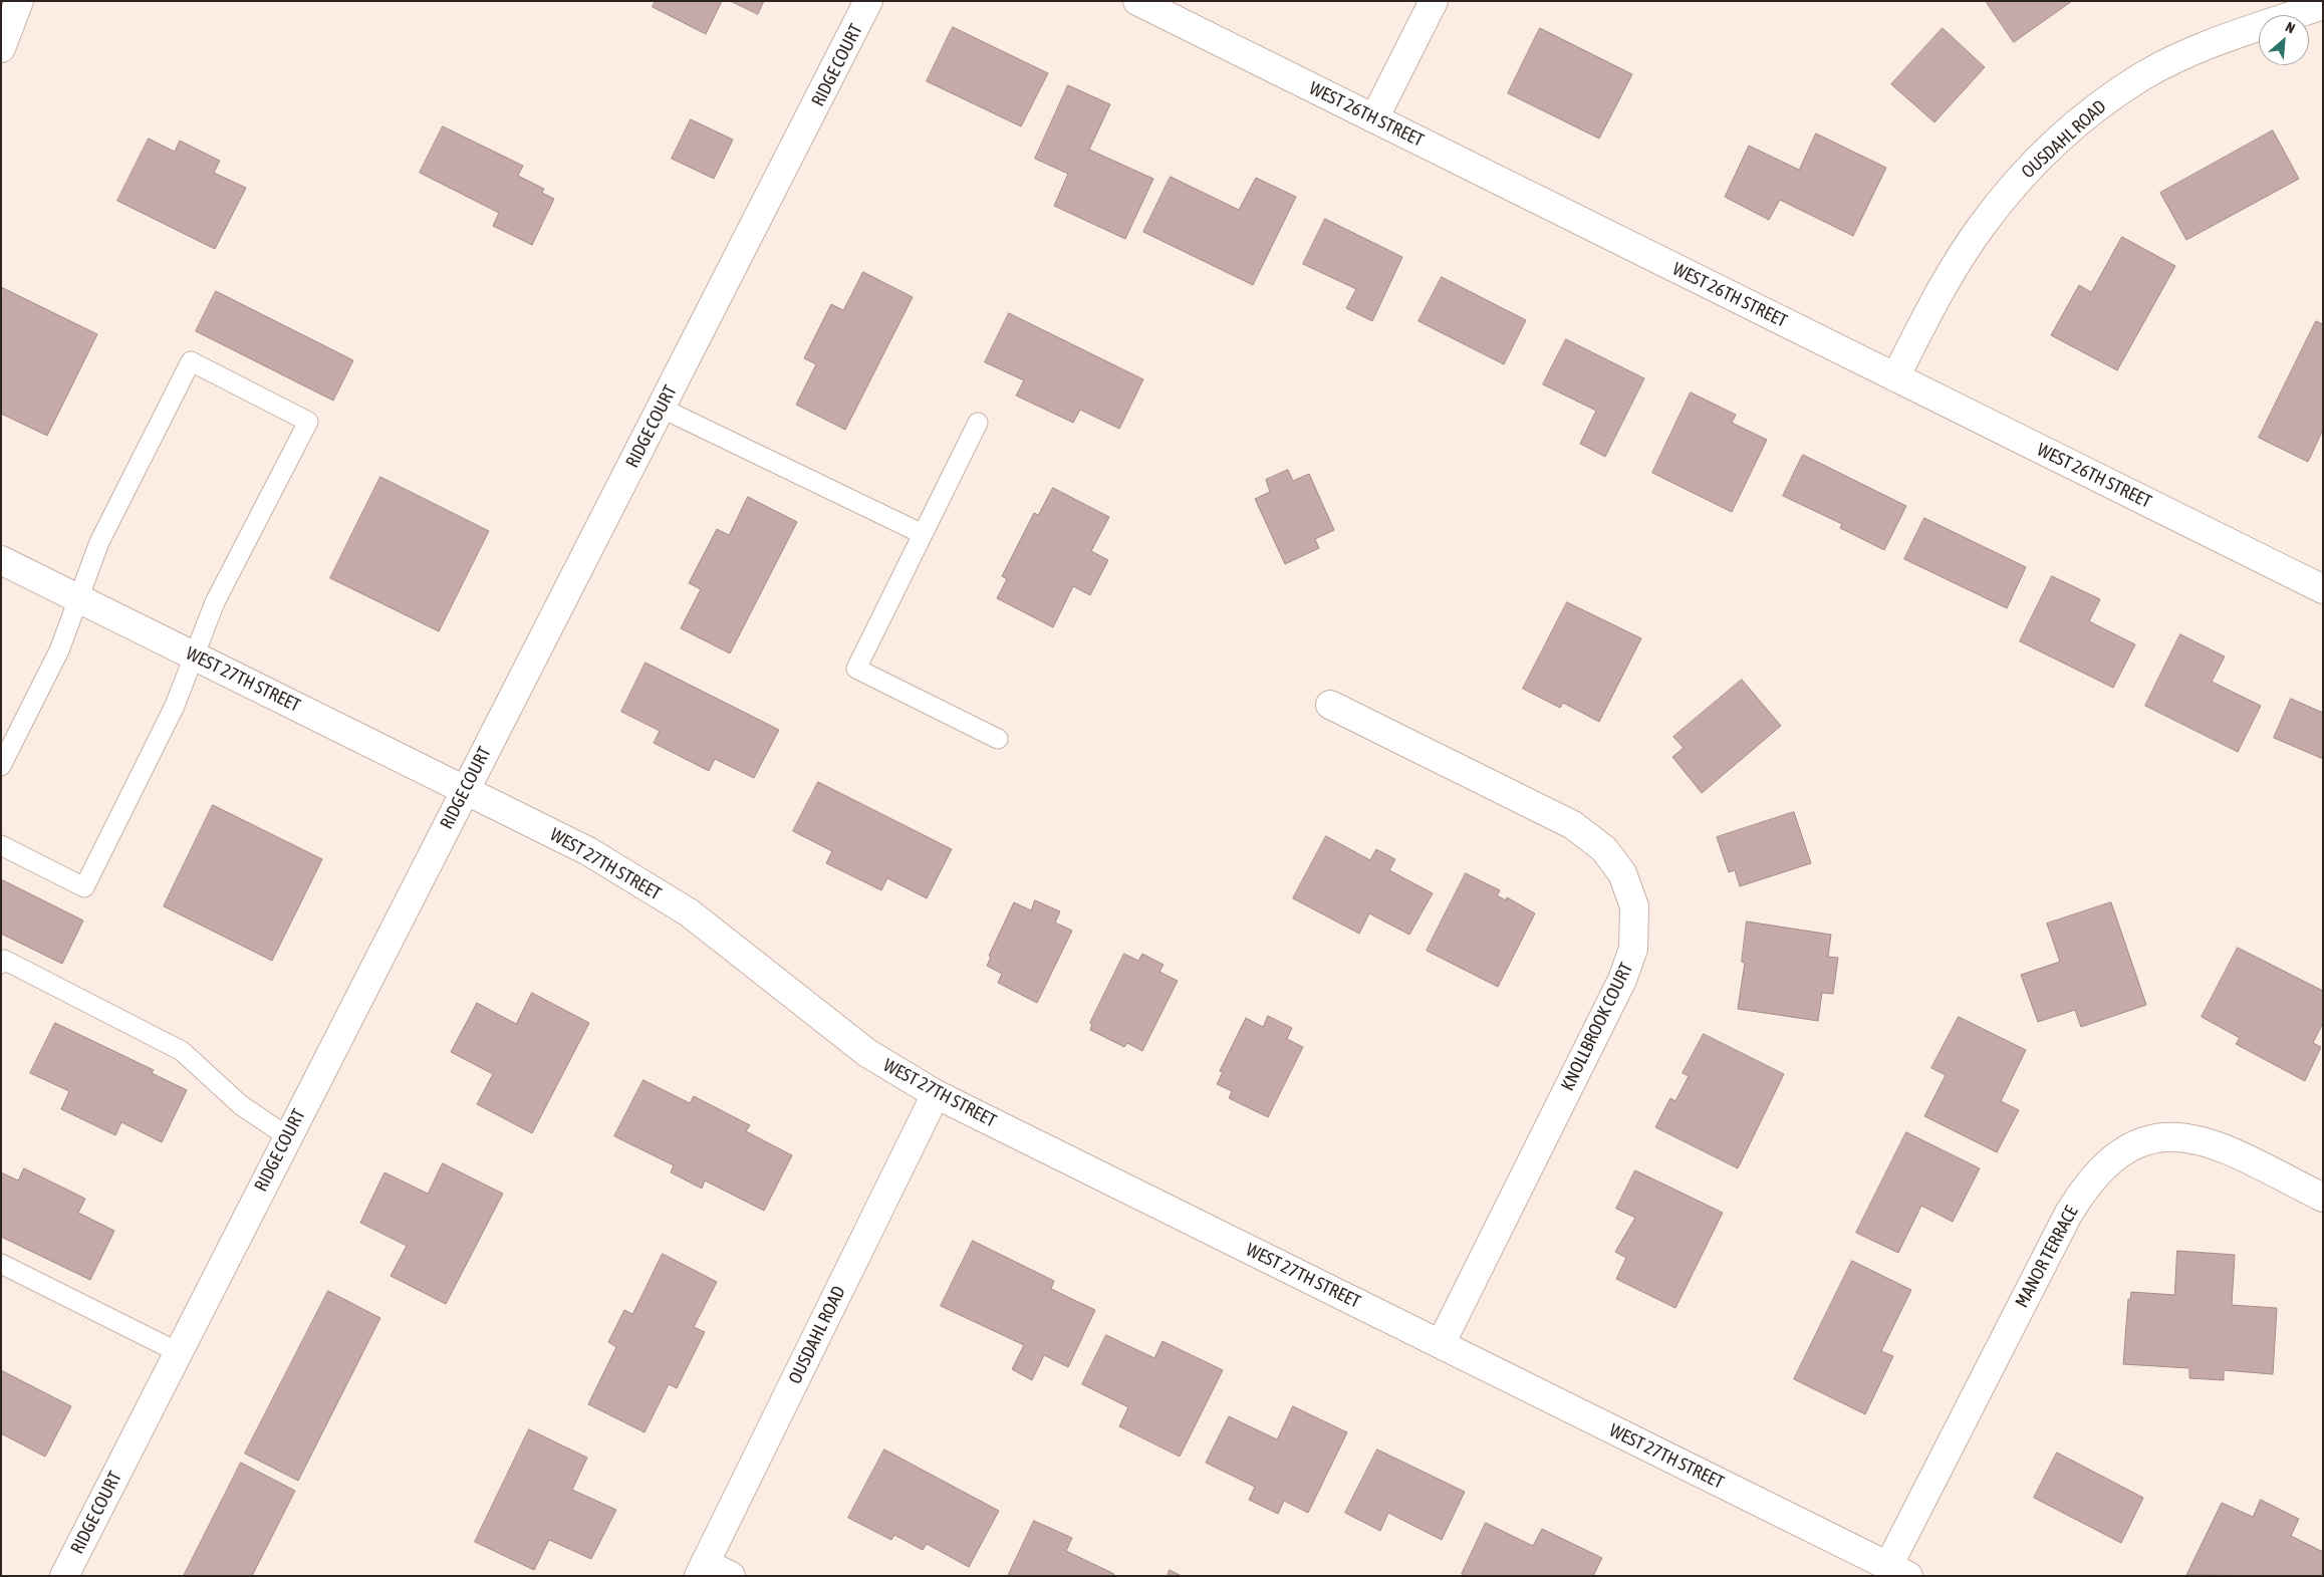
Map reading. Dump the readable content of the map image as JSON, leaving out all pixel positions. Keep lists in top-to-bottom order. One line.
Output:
{"streets":{"street":["RIDGE COURT","WEST 26TH STREET","OUSDAHL ROAD","WEST 27TH STREET","KNOLLBROOK COURT","MANOR TERRACE"]},"crossings":[["RIDGE COURT","WEST 27TH STREET"],["WEST 26TH STREET","OUSDAHL ROAD"],["OUSDAHL ROAD","WEST 27TH STREET"],["WEST 27TH STREET","KNOLLBROOK COURT"],["WEST 27TH STREET","MANOR TERRACE"]],"north":"top right"}
